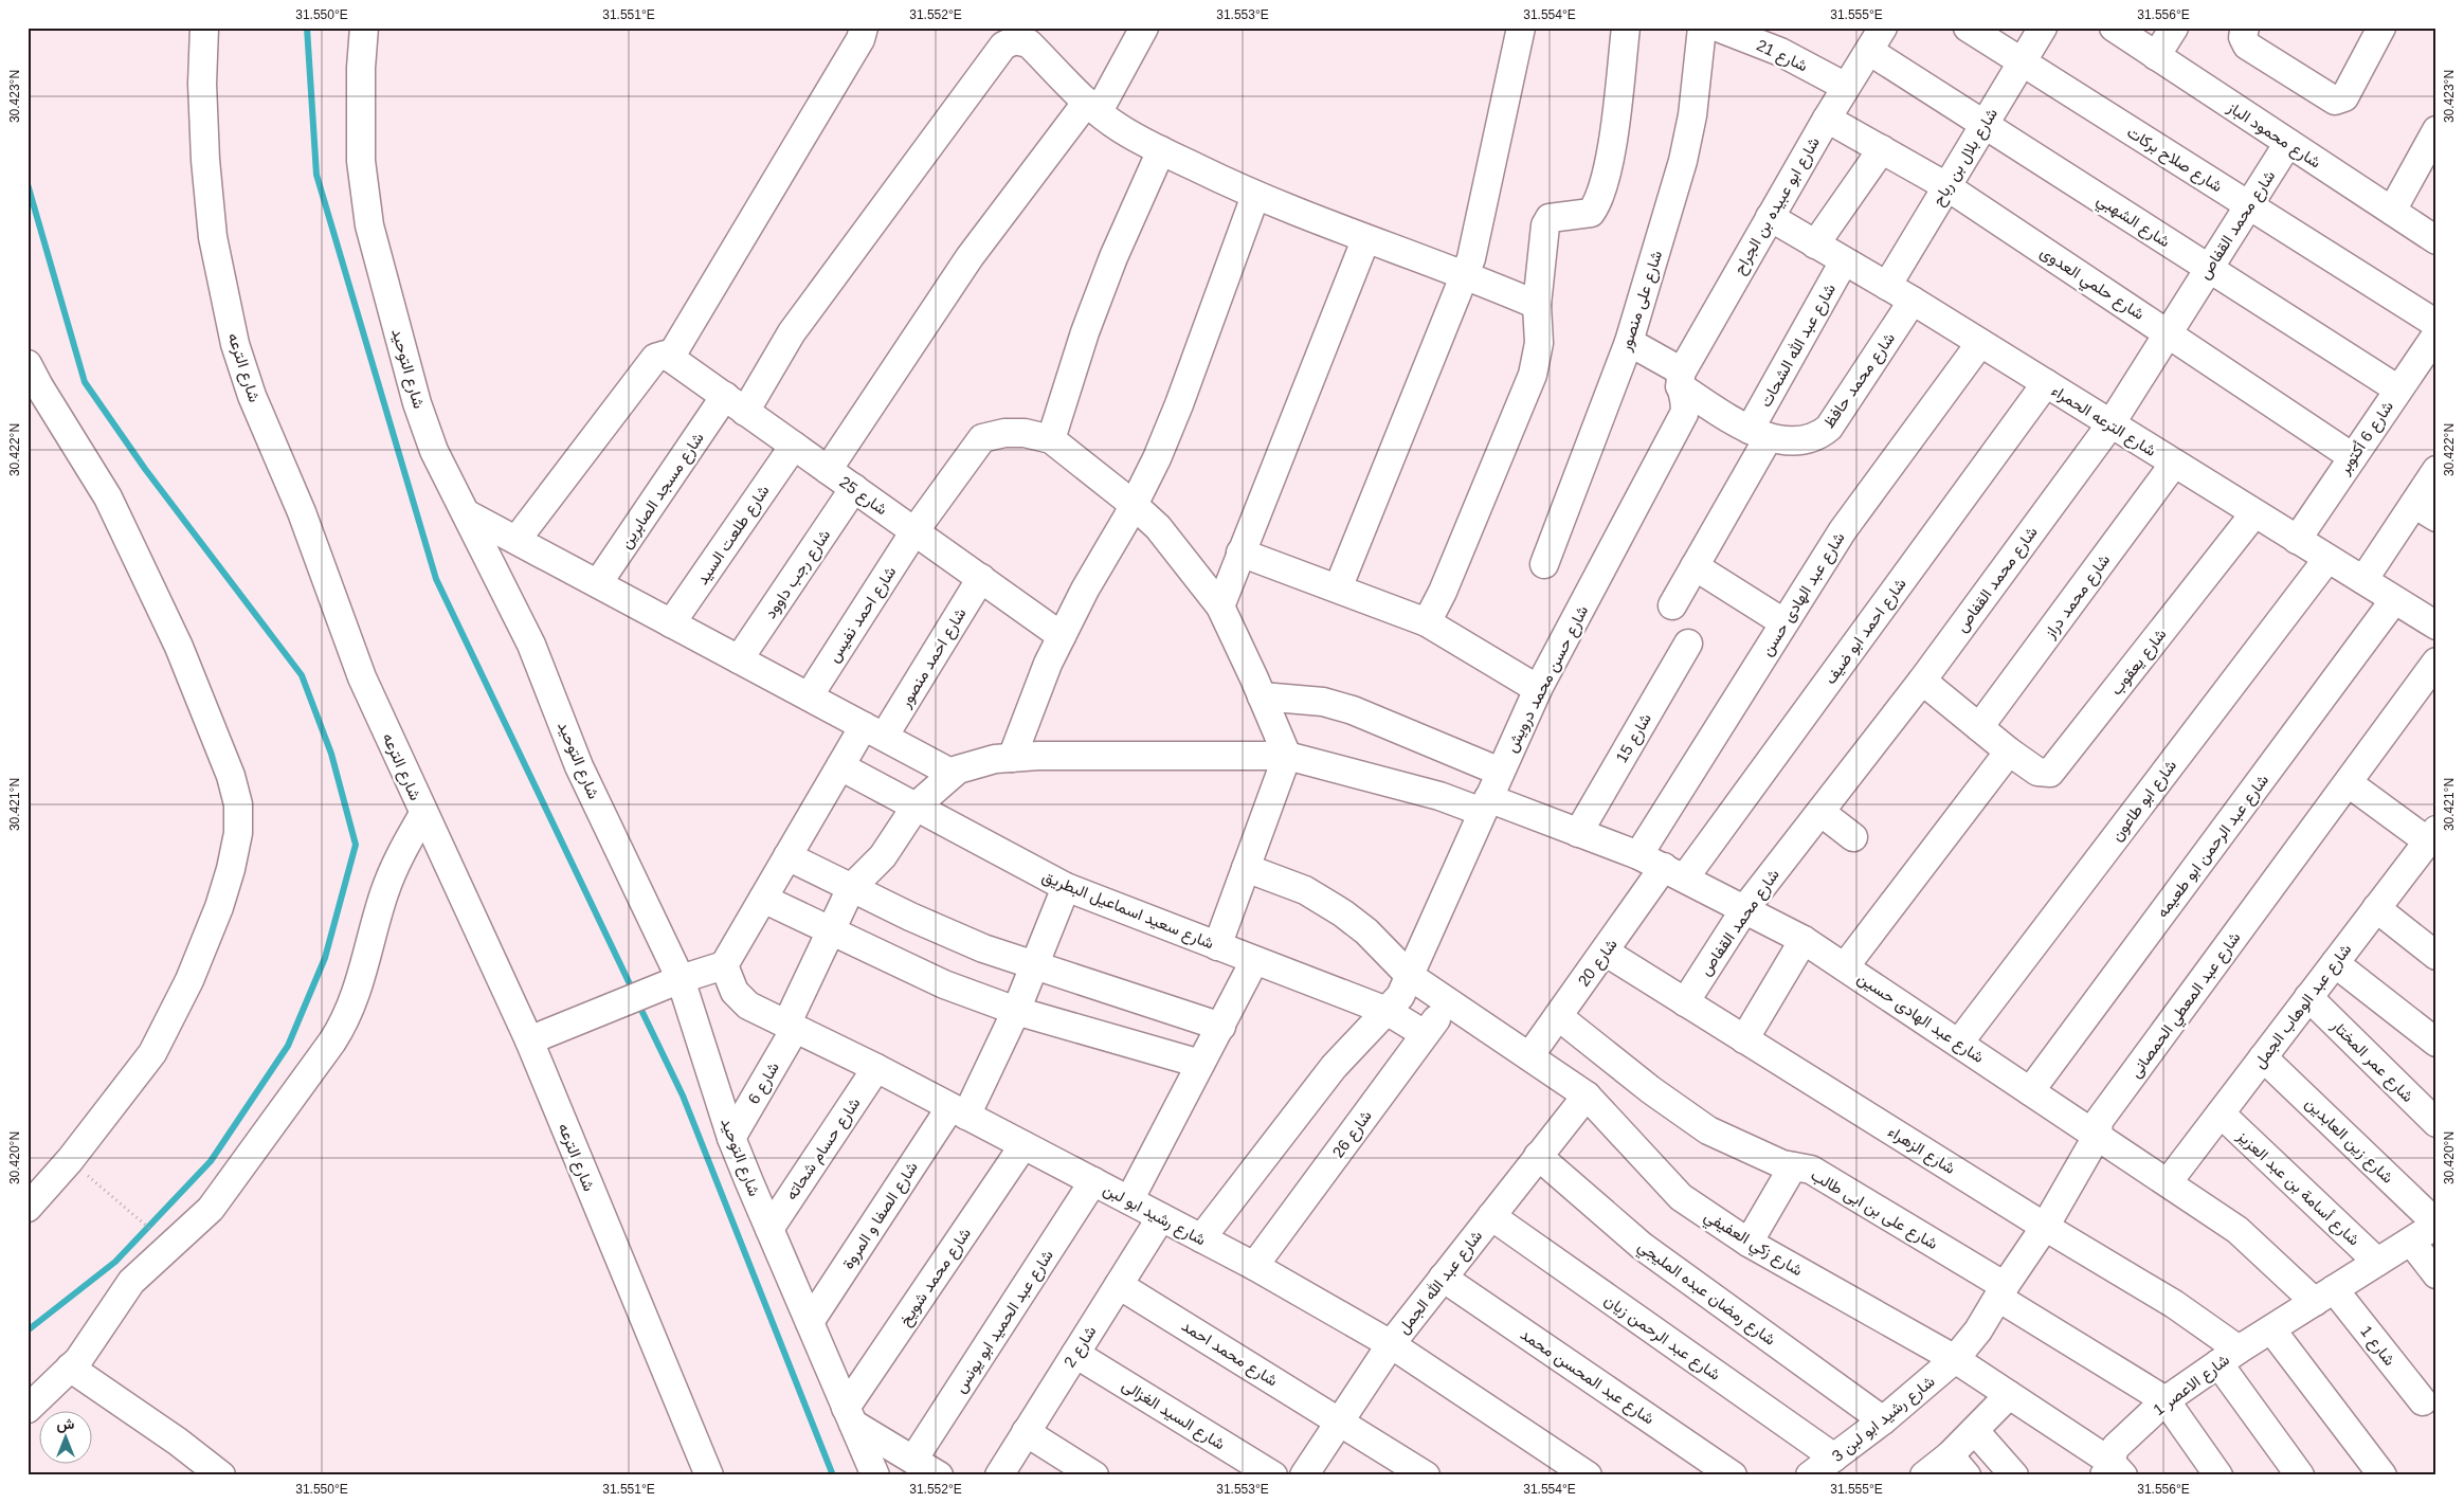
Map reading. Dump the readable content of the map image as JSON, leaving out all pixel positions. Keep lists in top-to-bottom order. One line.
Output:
{"streets":{"street":["شارع 21","شارع محمود الباز","شارع بلال بن رباح","شارع صلاح بركات","شارع ابو عبيده بن الجراح","شارع الشهبي","شارع محمد القفاص","شارع حلمي العدوى","شارع على منصور","شارع عبد الله الشحات","شارع الترعه","شارع التوحيد","شارع محمد حافظ","شارع الترعه الحمراء","شارع 6 أكتوبر","شارع مسجد الصابرين","شارع 25","شارع طلعت السيد","شارع رجب داوود","شارع عبد الهادى حسن","شارع محمد دراز","شارع احمد نفيس","شارع احمد ابو ضيف","شارع احمد منصور","شارع يعقوب","شارع حسن محمد درويش","شارع 15","شارع ابو طاعون","شارع عبد الرحمن ابو طعيمه","شارع سعيد اسماعيل البطريق","شارع 20","شارع عبد المعطي الحمصانى","شارع عبد الوهاب الجمل","شارع عبد الهادى حسين","شارع عمر المختار","شارع 6","شارع 26","شارع زين العابدين","شارع حسام شحاته","شارع الزهراء","شارع أسامة بن عبد العزيز","شارع على بن ابى طالب","شارع رشيد ابو لبن","شارع الصفا و المروة","شارع زكي العفيفي","شارع محمد شويخ","شارع عبد الله الجمل","شارع رمضان عبده المليجي","شارع عبد الحميد ابو يونس","شارع عبد الرحمن زيان","شارع 1","شارع 2","شارع محمد احمد","شارع عبد المحسن محمد","شارع الاعصر 1","شارع السيد الغزالى","شارع رشيد ابو لبن 3"]},"crossings":[["شارع 21","شارع ابو عبيده بن الجراح"],["شارع محمود الباز","شارع محمد القفاص"],["شارع بلال بن رباح","شارع صلاح بركات"],["شارع بلال بن رباح","شارع الشهبي"],["شارع بلال بن رباح","شارع حلمي العدوى"],["شارع بلال بن رباح","شارع الترعه الحمراء"],["شارع صلاح بركات","شارع محمد القفاص"],["شارع ابو عبيده بن الجراح","شارع الشهبي"],["شارع ابو عبيده بن الجراح","شارع حلمي العدوى"],["شارع ابو عبيده بن الجراح","شارع محمد حافظ"],["شارع ابو عبيده بن الجراح","شارع الترعه الحمراء"],["شارع ابو عبيده بن الجراح","شارع حسن محمد درويش"],["شارع الشهبي","شارع محمد القفاص"],["شارع الشهبي","شارع 6 أكتوبر"],["شارع محمد القفاص","شارع حلمي العدوى"],["شارع محمد القفاص","شارع الترعه الحمراء"],["شارع محمد القفاص","شارع عبد الهادى حسين"],["شارع محمد القفاص","شارع الزهراء"],["شارع حلمي العدوى","شارع 6 أكتوبر"],["شارع على منصور","شارع محمد حافظ"],["شارع عبد الله الشحات","شارع محمد حافظ"],["شارع عبد الله الشحات","شارع الترعه الحمراء"],["شارع التوحيد","شارع 6"],["شارع التوحيد","شارع حسام شحاته"],["شارع التوحيد","شارع الصفا و المروة"],["شارع التوحيد","شارع محمد شويخ"],["شارع محمد حافظ","شارع الترعه الحمراء"],["شارع محمد حافظ","شارع حسن محمد درويش"],["شارع الترعه الحمراء","شارع 6 أكتوبر"],["شارع الترعه الحمراء","شارع عبد الهادى حسن"],["شارع الترعه الحمراء","شارع محمد دراز"],["شارع الترعه الحمراء","شارع احمد ابو ضيف"],["شارع الترعه الحمراء","شارع يعقوب"],["شارع الترعه الحمراء","شارع ابو طاعون"],["شارع الترعه الحمراء","شارع عبد الرحمن ابو طعيمه"],["شارع مسجد الصابرين","شارع 25"],["شارع 25","شارع طلعت السيد"],["شارع 25","شارع رجب داوود"],["شارع 25","شارع احمد نفيس"],["شارع 25","شارع احمد منصور"],["شارع عبد الهادى حسن","شارع عبد الهادى حسين"],["شارع احمد ابو ضيف","شارع 20"],["شارع احمد ابو ضيف","شارع عبد الهادى حسين"],["شارع احمد منصور","شارع سعيد اسماعيل البطريق"],["شارع احمد منصور","شارع رشيد ابو لبن"],["شارع حسن محمد درويش","شارع سعيد اسماعيل البطريق"],["شارع حسن محمد درويش","شارع عبد الهادى حسين"],["شارع حسن محمد درويش","شارع رشيد ابو لبن"],["شارع حسن محمد درويش","شارع زكي العفيفي"],["شارع 15","شارع عبد الهادى حسين"],["شارع ابو طاعون","شارع عبد الهادى حسين"],["شارع عبد الرحمن ابو طعيمه","شارع عبد الهادى حسين"],["شارع سعيد اسماعيل البطريق","شارع 6"],["شارع سعيد اسماعيل البطريق","شارع 26"],["شارع سعيد اسماعيل البطريق","شارع الصفا و المروة"],["شارع 20","شارع عبد الهادى حسين"],["شارع 20","شارع الزهراء"],["شارع 20","شارع على بن ابى طالب"],["شارع 20","شارع زكي العفيفي"],["شارع عبد المعطي الحمصانى","شارع عبد الهادى حسين"],["شارع عبد المعطي الحمصانى","شارع الزهراء"],["شارع عبد المعطي الحمصانى","شارع على بن ابى طالب"],["شارع عبد المعطي الحمصانى","شارع زكي العفيفي"],["شارع عبد المعطي الحمصانى","شارع رشيد ابو لبن 3"],["شارع عبد الوهاب الجمل","شارع عبد الهادى حسين"],["شارع عبد الوهاب الجمل","شارع عمر المختار"],["شارع عبد الوهاب الجمل","شارع زين العابدين"],["شارع عبد الوهاب الجمل","شارع أسامة بن عبد العزيز"],["شارع عبد الهادى حسين","شارع 6"],["شارع عبد الهادى حسين","شارع 1"],["شارع عبد الهادى حسين","شارع الاعصر 1"],["شارع 6","شارع رشيد ابو لبن"],["شارع 26","شارع رشيد ابو لبن"],["شارع 26","شارع زكي العفيفي"],["شارع زين العابدين","شارع الاعصر 1"],["شارع حسام شحاته","شارع رشيد ابو لبن"],["شارع الزهراء","شارع الاعصر 1"],["شارع أسامة بن عبد العزيز","شارع الاعصر 1"],["شارع على بن ابى طالب","شارع الاعصر 1"],["شارع رشيد ابو لبن","شارع الصفا و المروة"],["شارع رشيد ابو لبن","شارع محمد شويخ"],["شارع رشيد ابو لبن","شارع عبد الله الجمل"],["شارع رشيد ابو لبن","شارع عبد الحميد ابو يونس"],["شارع رشيد ابو لبن","شارع 2"],["شارع زكي العفيفي","شارع عبد الله الجمل"],["شارع زكي العفيفي","شارع الاعصر 1"],["شارع زكي العفيفي","شارع رشيد ابو لبن 3"],["شارع عبد الله الجمل","شارع رمضان عبده المليجي"],["شارع عبد الله الجمل","شارع عبد الرحمن زيان"],["شارع عبد الله الجمل","شارع محمد احمد"],["شارع عبد الله الجمل","شارع عبد المحسن محمد"],["شارع رمضان عبده المليجي","شارع رشيد ابو لبن 3"],["شارع عبد الرحمن زيان","شارع رشيد ابو لبن 3"],["شارع 1","شارع الاعصر 1"],["شارع 2","شارع محمد احمد"],["شارع 2","شارع السيد الغزالى"]],"north":"top","coordinates":["31.550°E","31.551°E","31.552°E","31.553°E","31.554°E","31.555°E","31.556°E","30.423°N","30.422°N","30.421°N","30.420°N"]}
